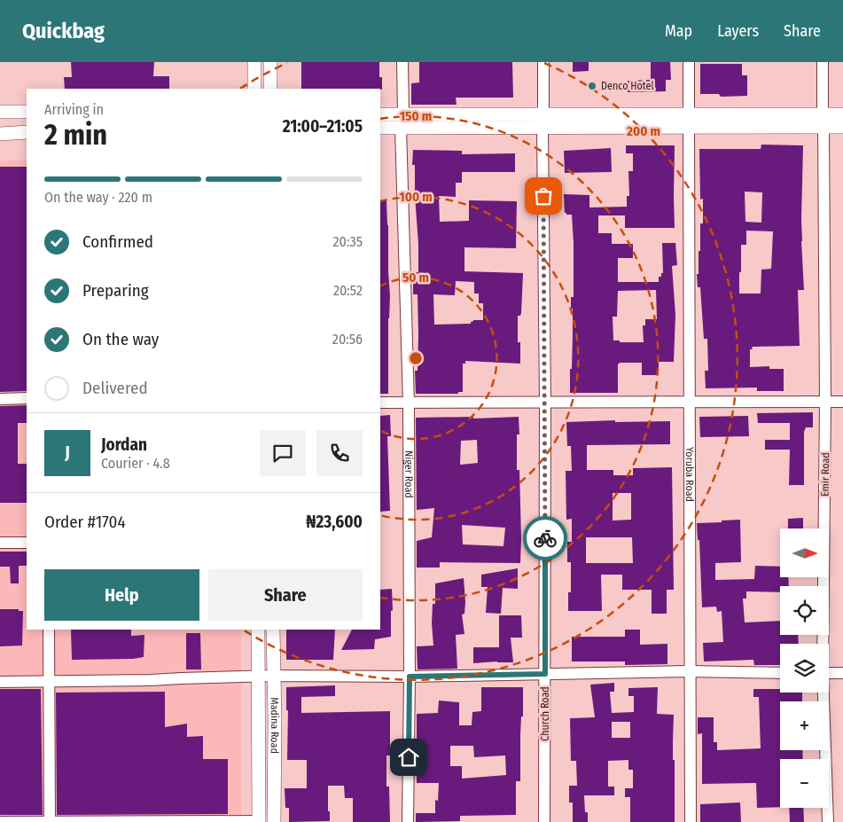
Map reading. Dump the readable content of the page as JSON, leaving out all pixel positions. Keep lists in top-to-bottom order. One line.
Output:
{"streets":{"main road":["Madina Road"],"street":["Yoruba Road","Emir Road","Niger Road","Church Road"]},"places":["Denco Hotel"],"north":"right","page":{"header":"Quickbag","nav":["Map","Layers","Share"],"heading":["2 min","Arriving in","21:00–21:05"],"panel":["Jordan","Courier · 4.8","Order #1704","₦23,600"],"bar":"On the way · 220 m","list":[["Confirmed","20:35"],["Preparing","20:52"],["On the way","20:56"],"Delivered"],"round":"J","map_buttons":["+","−"],"buttons":["Help","Share"]},"rings":["150 m","200 m","100 m","50 m"]}
